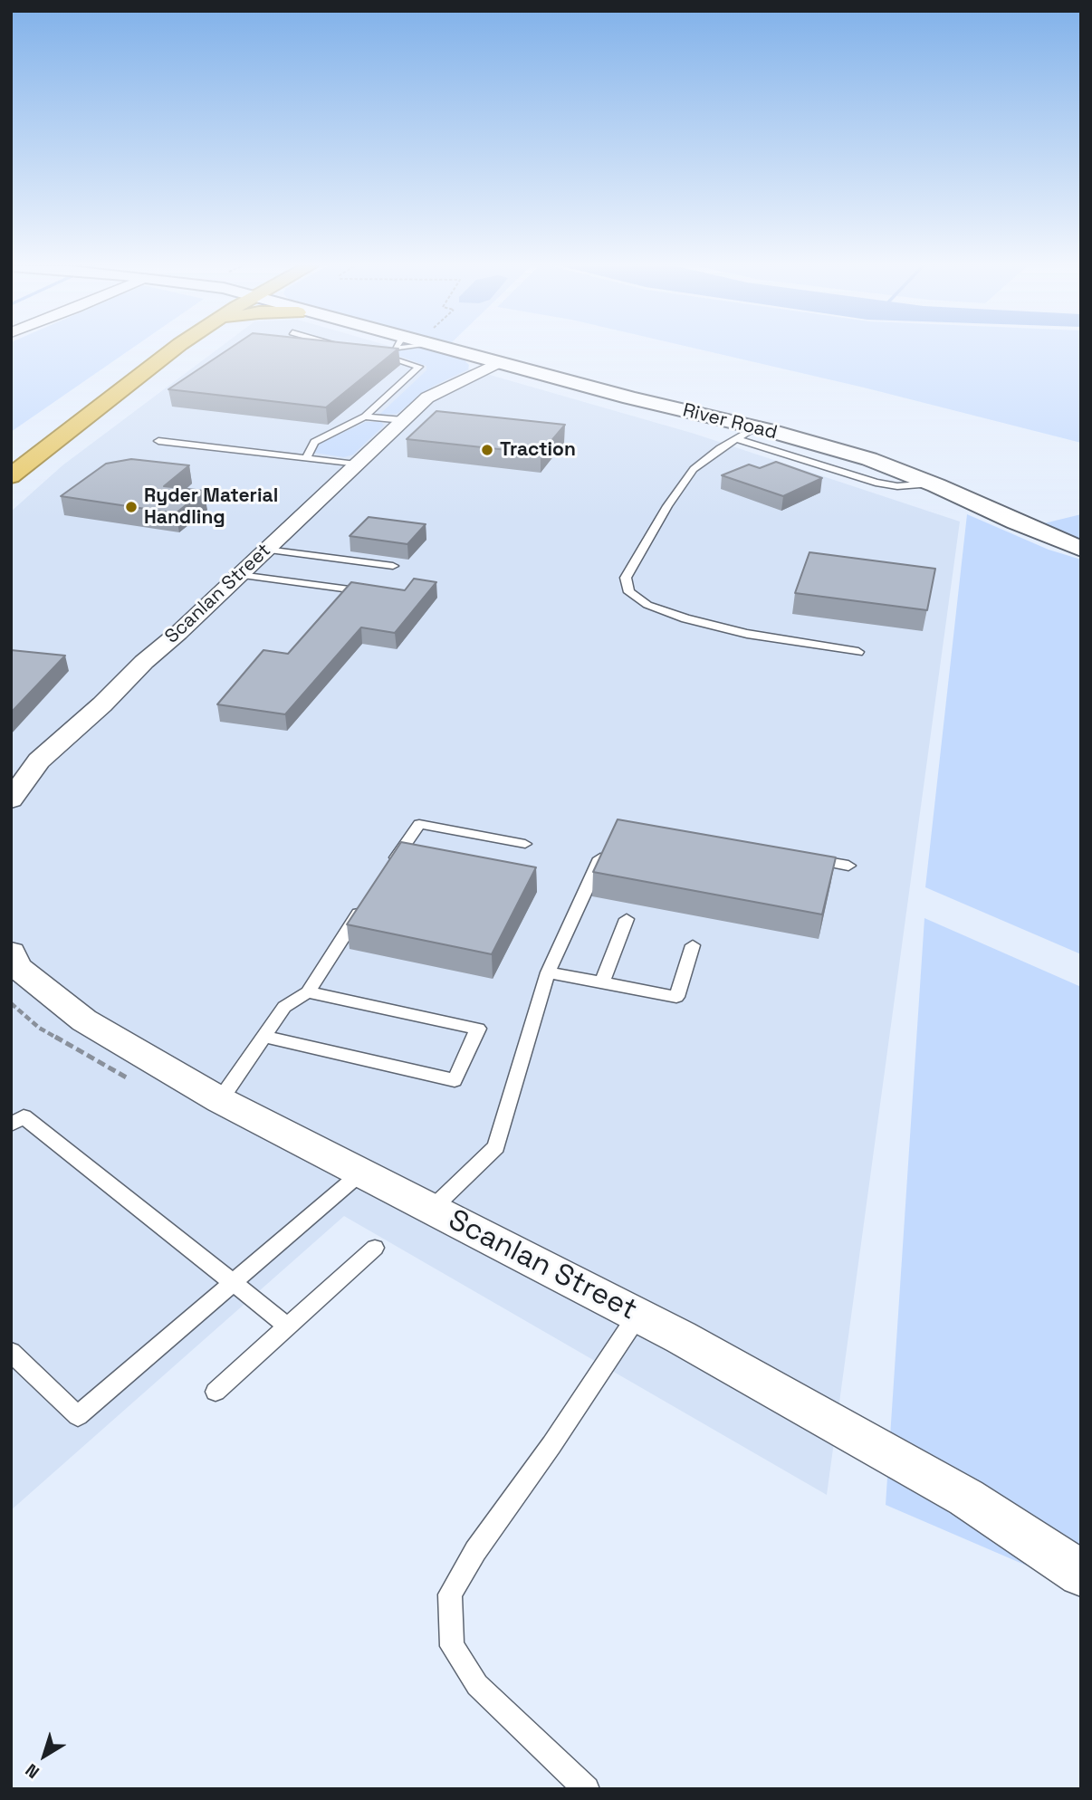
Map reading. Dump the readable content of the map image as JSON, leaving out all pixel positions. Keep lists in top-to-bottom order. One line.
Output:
{"streets":{"street":["River Road","Scanlan Street"]},"crossings":[["River Road","Scanlan Street"]],"places":["Traction","Ryder Material Handling"],"north":"bottom left"}
